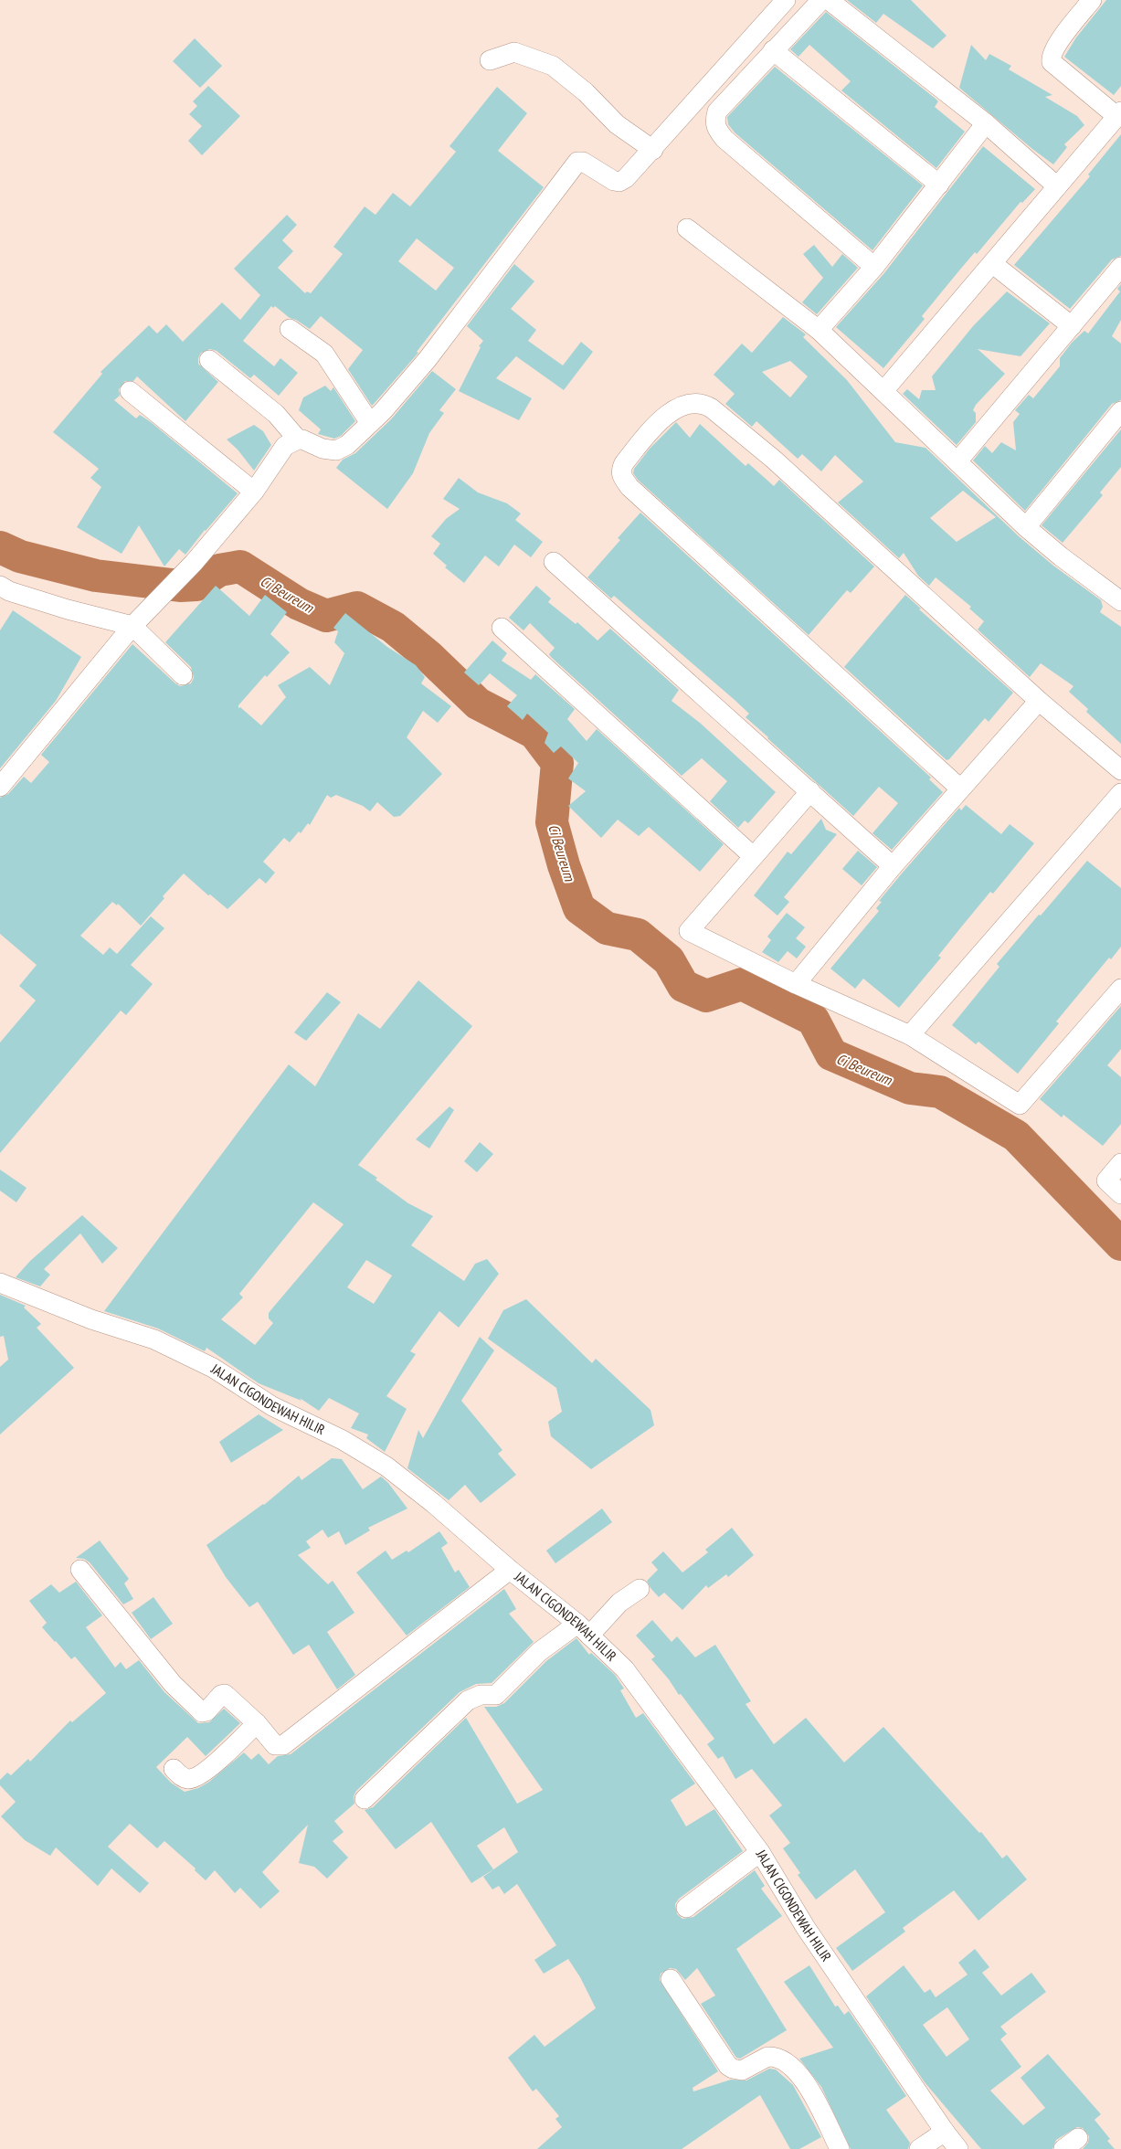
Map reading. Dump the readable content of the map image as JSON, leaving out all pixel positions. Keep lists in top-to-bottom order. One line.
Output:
{"streets":{"street":["JALAN CIGONDEWAH HILIR"]},"water":["Ci Beureum"]}
